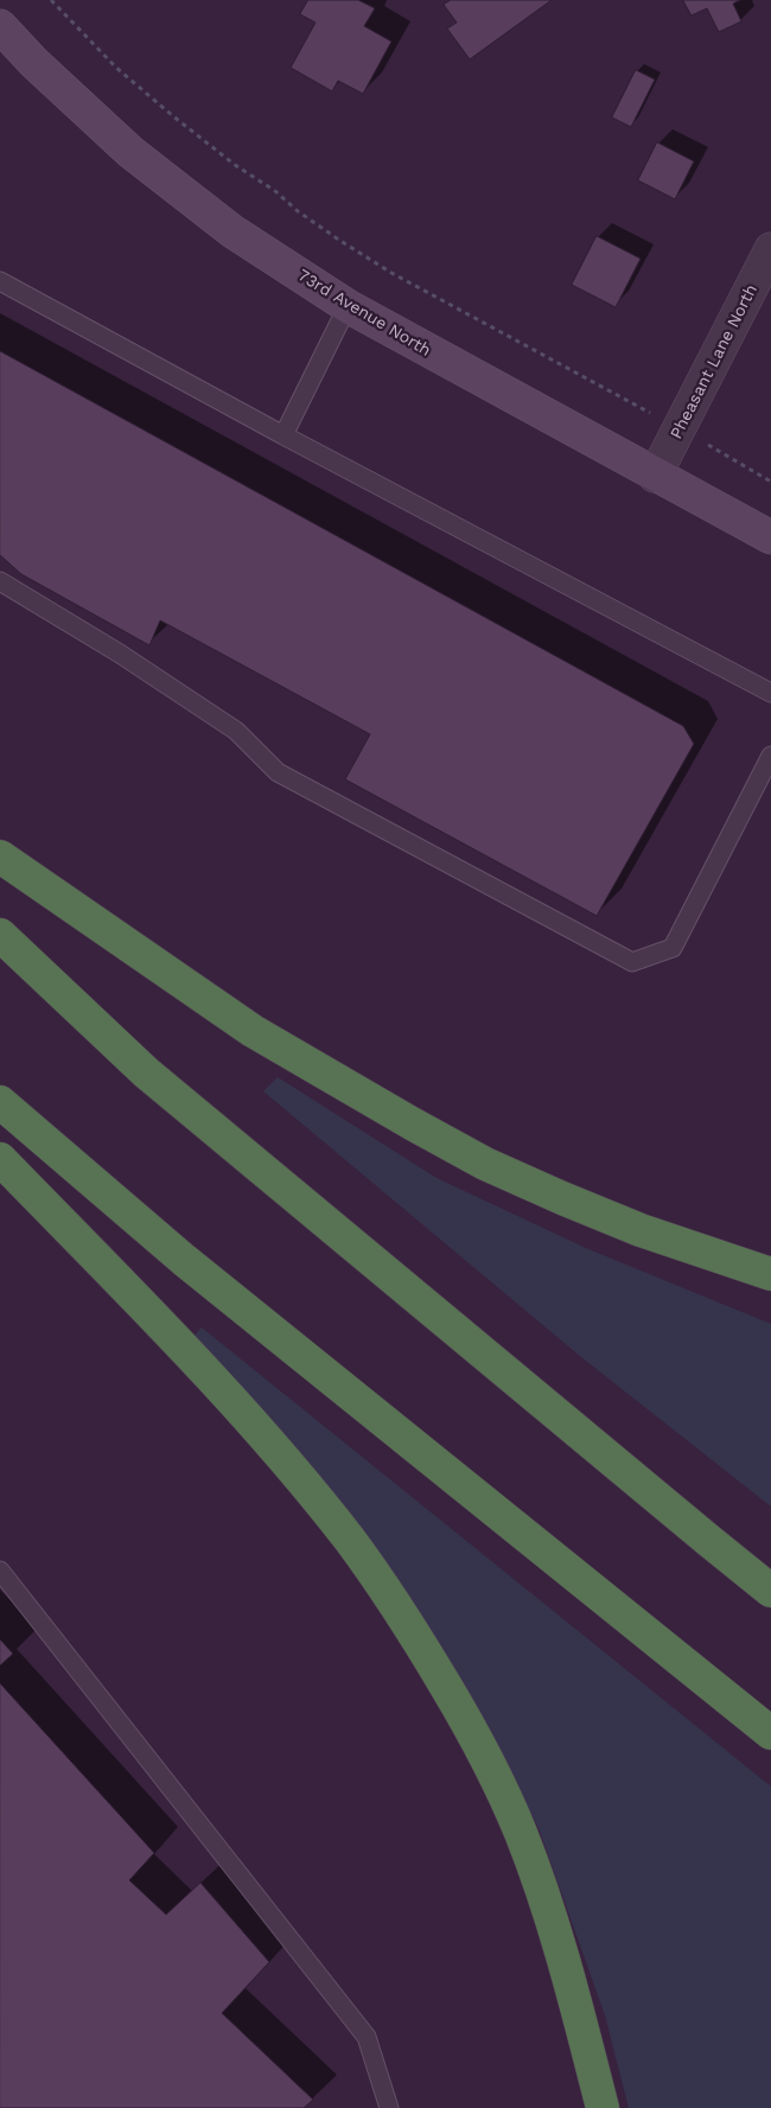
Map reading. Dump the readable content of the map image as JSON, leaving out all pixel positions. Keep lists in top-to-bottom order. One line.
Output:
{"streets":{"street":["73rd Avenue North","Pheasant Lane North"]},"crossings":[["73rd Avenue North","Pheasant Lane North"]]}
